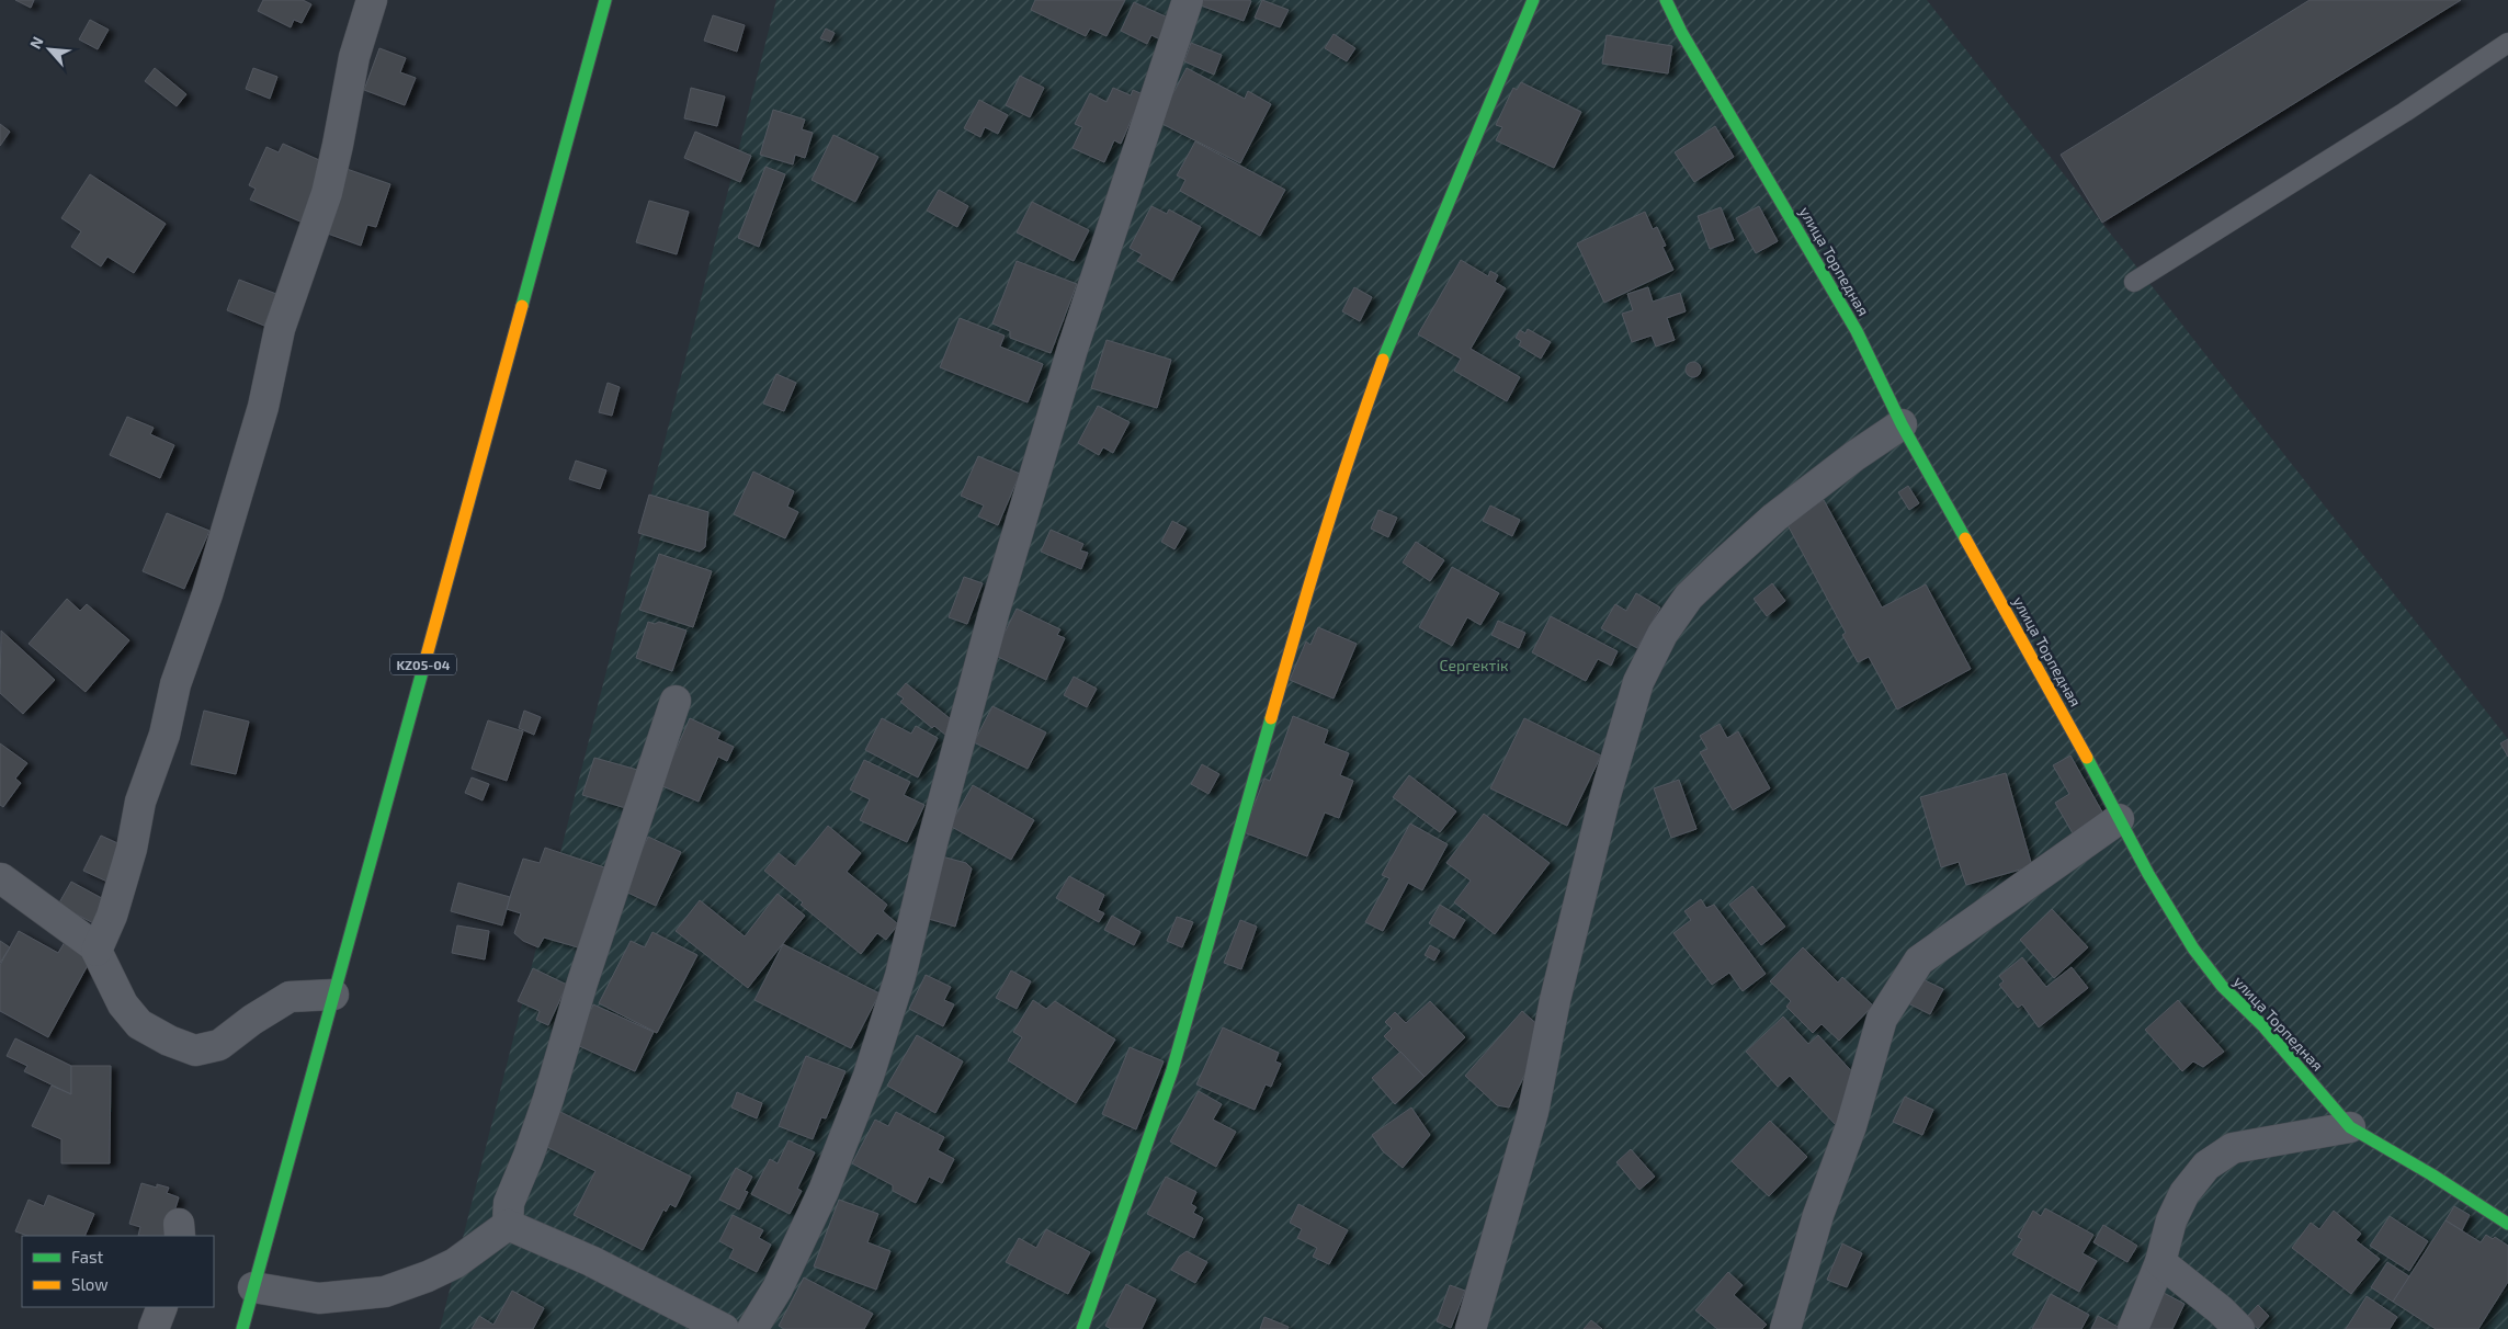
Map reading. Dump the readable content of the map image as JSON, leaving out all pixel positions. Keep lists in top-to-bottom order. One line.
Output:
{"streets":{"street":["улица Торпедная","KZ05-04"]},"parks":["Сергектік"],"legend":["Fast","Slow"],"north":"top left"}
